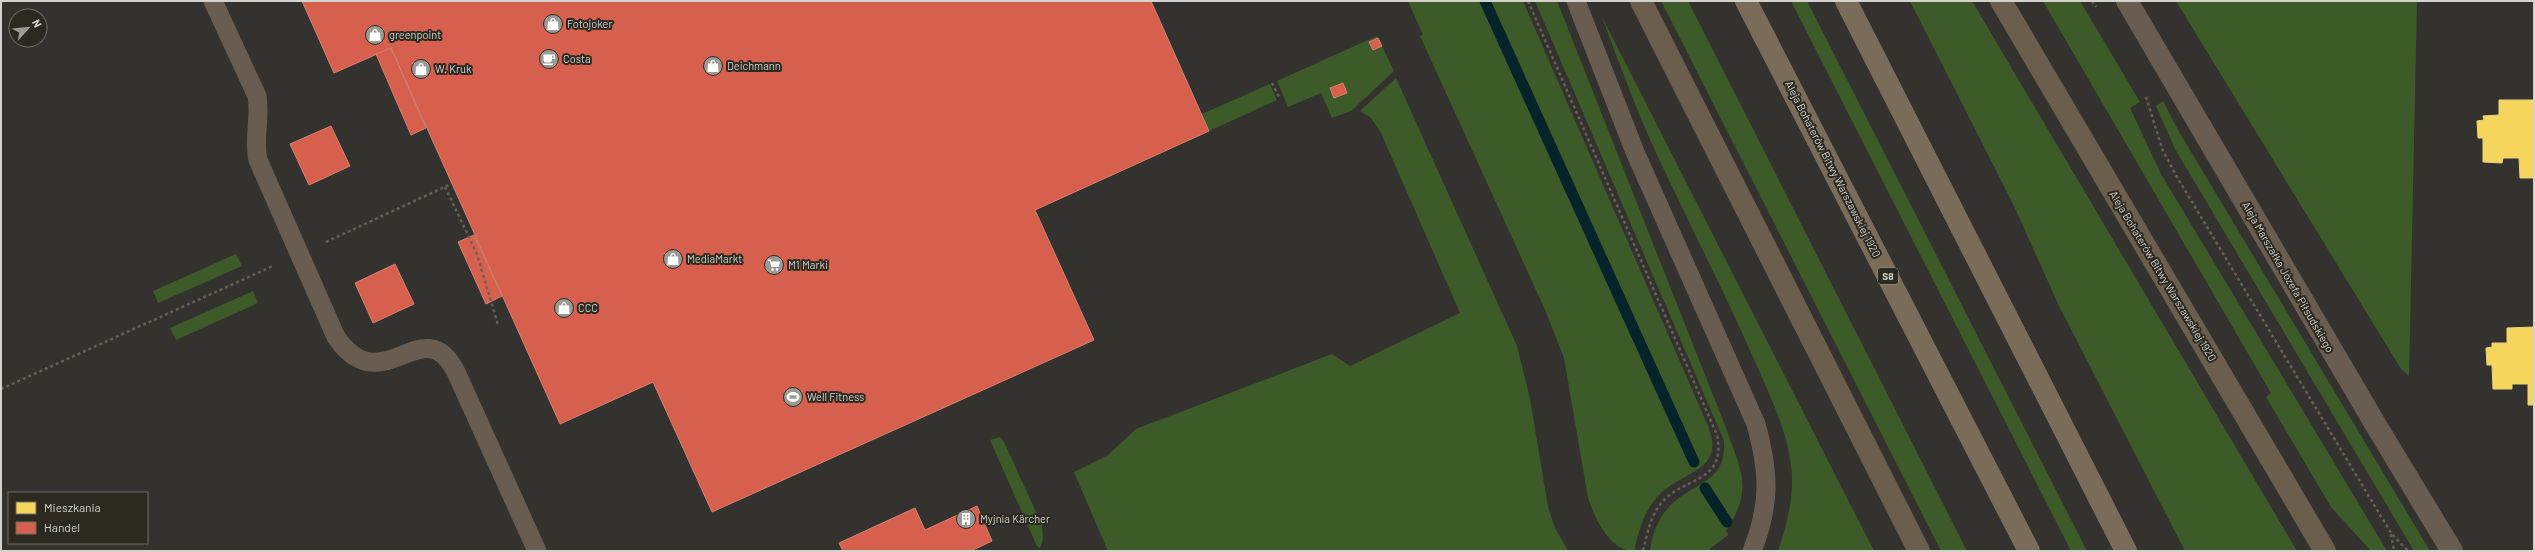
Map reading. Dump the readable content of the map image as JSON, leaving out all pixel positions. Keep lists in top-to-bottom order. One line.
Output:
{"streets":{"highway":["Aleja Bohaterów Bitwy Warszawskiej 1920","S8"],"street":["Aleja Marszałka Józefa Piłsudskiego"]},"places":{"shop":["Fotojoker","greenpoint","Deichmann","W. Kruk","MediaMarkt","CCC"],"cafe":["Costa"],"supermarket":["M1 Marki"],"sports":["Well Fitness"],"building":["Myjnia Kärcher"]},"legend":["Mieszkania","Handel"],"north":"top right"}
